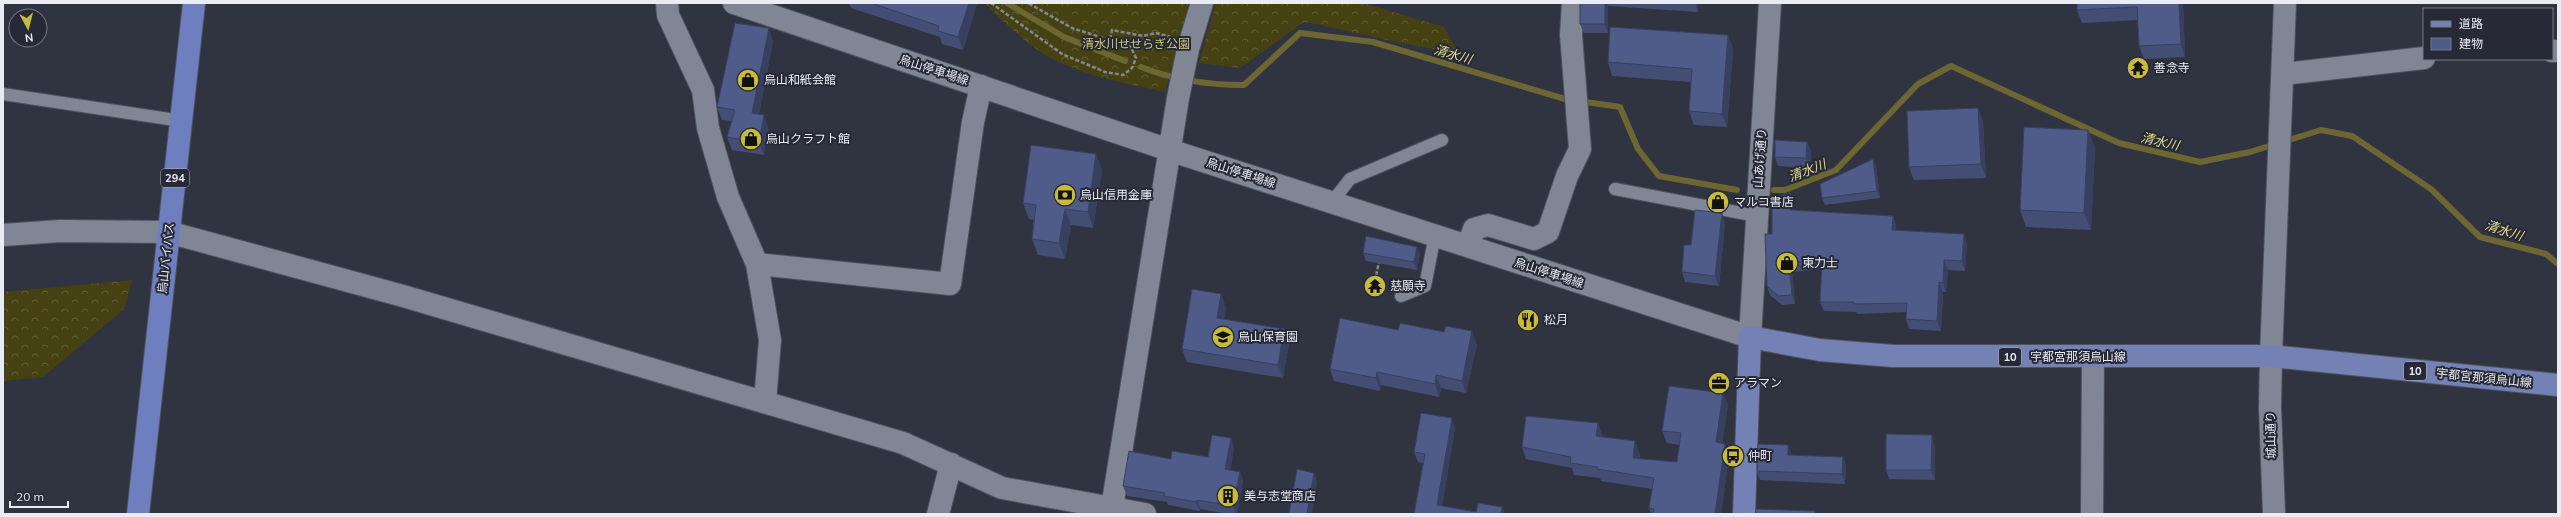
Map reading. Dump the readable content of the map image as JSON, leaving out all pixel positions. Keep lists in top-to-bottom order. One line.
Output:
{"streets":{"highway":["294","烏山バイパス"],"main road":["10","宇都宮那須烏山線"],"street":["烏山停車場線","山あげ通り","城山通り"]},"crossings":[["烏山停車場線","山あげ通り"],["烏山停車場線","宇都宮那須烏山線"],["山あげ通り","宇都宮那須烏山線"],["宇都宮那須烏山線","城山通り"]],"water":["清水川"],"parks":["清水川せせらぎ公園"],"places":{"temple":["善念寺","慈願寺"],"shop":["烏山和紙会館","烏山クラフト館","マルコ書店","東力士"],"bank":["烏山信用金庫"],"restaurant":["松月"],"school or university":["烏山保育園"],"office":["アラマン"],"bus stop":["仲町"],"building":["美与志堂商店"]},"legend":["道路","建物"],"scale_bar":"20 m","north":"bottom"}
